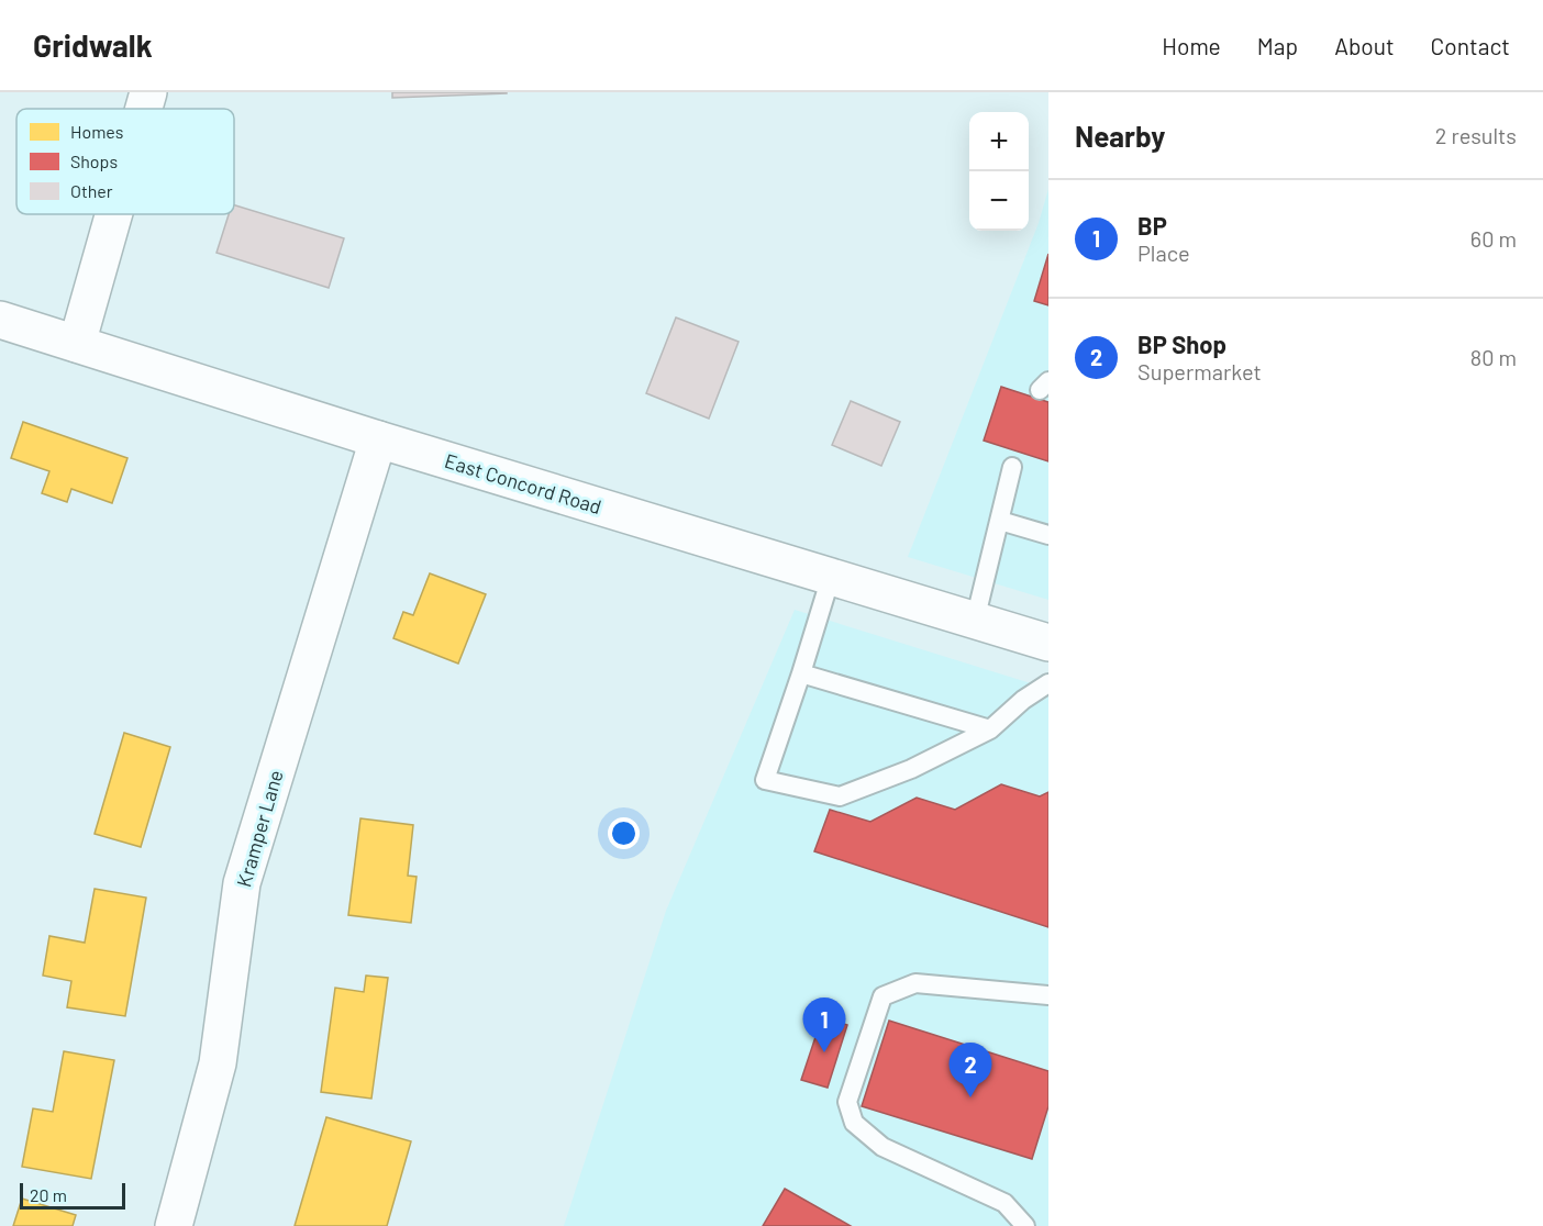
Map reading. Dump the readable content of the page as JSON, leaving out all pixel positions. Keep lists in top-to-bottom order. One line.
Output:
{"streets":{"street":["East Concord Road","Kramper Lane"]},"crossings":[["East Concord Road","Kramper Lane"]],"legend":["Homes","Shops","Other"],"scale_bar":"20 m","page":{"header":"Gridwalk","nav":["Home","Map","About","Contact"],"heading":["Nearby","2 results"],"map_buttons":["+","−"],"list":[{"mark":"1","name":"BP","note":"Place","value":"60 m"},{"mark":"2","name":"BP Shop","note":"Supermarket","value":"80 m"}],"pins":["1","2"],"scale":"20 m"}}
